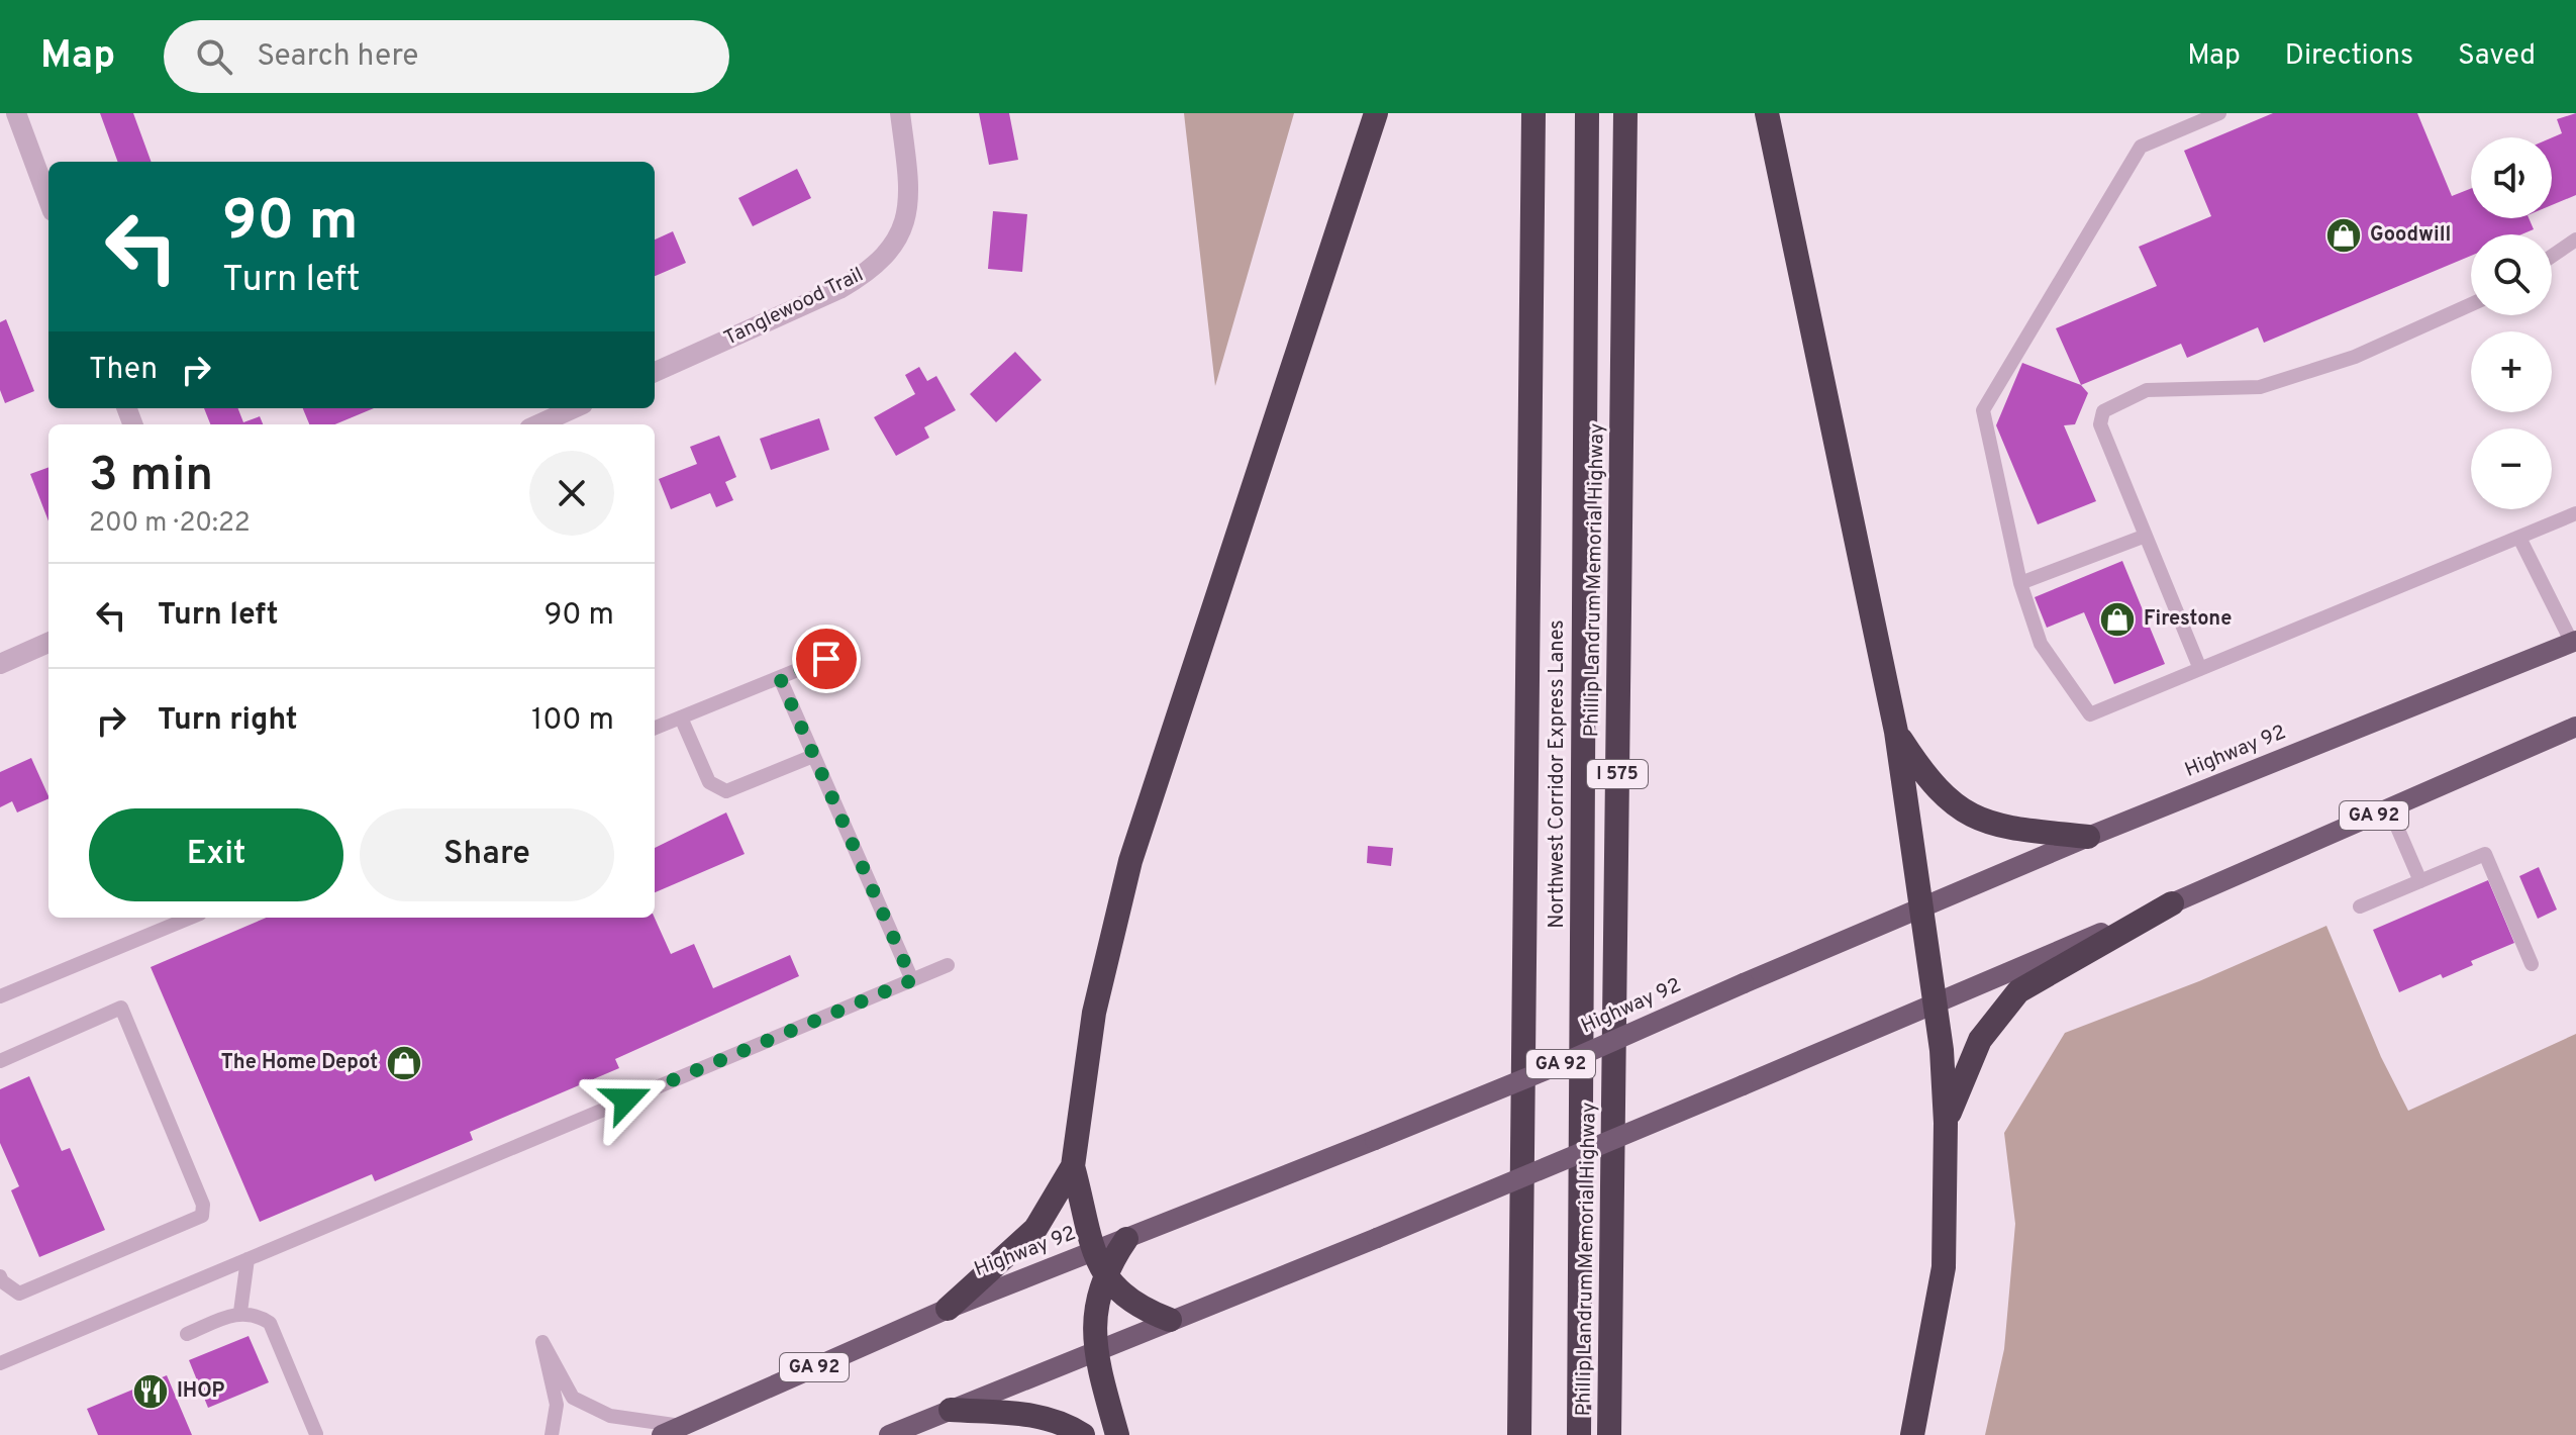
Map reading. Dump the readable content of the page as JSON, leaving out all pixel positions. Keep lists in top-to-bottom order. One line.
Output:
{"streets":{"highway":["Phillip Landrum Memorial Highway","Northwest Corridor Express Lanes","I 575"],"main road":["Highway 92","GA 92"],"street":["Tanglewood Trail"]},"places":{"shop":["Goodwill","Firestone","The Home Depot"],"restaurant":["IHOP"]},"page":{"header":"Map","search":"Search here","nav":["Map","Directions","Saved"],"map_buttons":["+","−"],"turn":["90 m","Turn left"],"then":"Then","heading":["3 min","200 m · 20:22"],"list":[{"name":"Turn left","value":"90 m"},{"name":"Turn right","value":"100 m"}],"buttons":["Exit","Share"]}}
